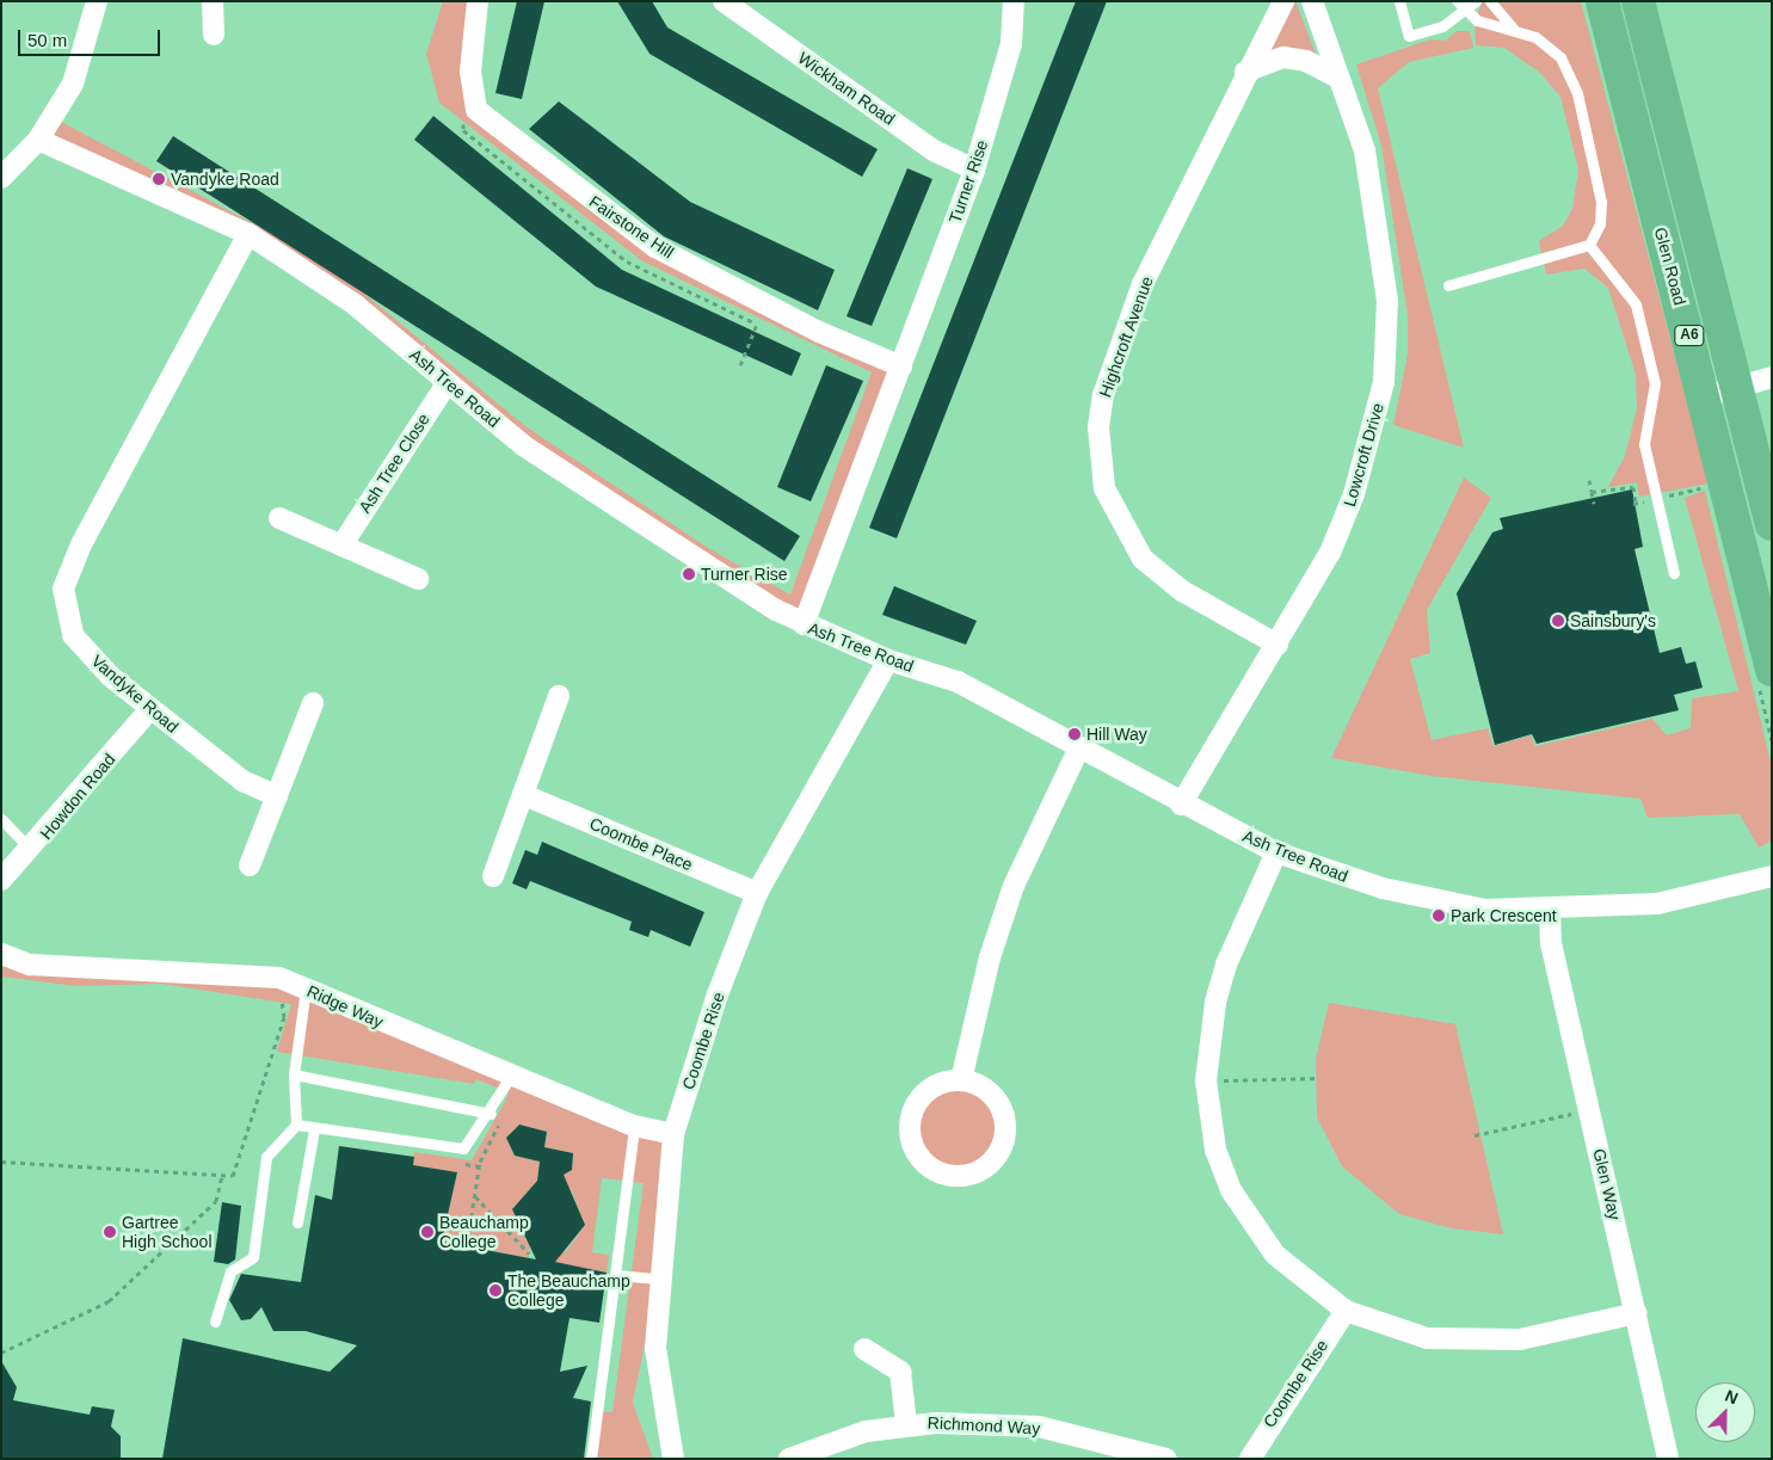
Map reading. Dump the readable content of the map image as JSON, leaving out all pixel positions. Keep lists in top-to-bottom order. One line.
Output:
{"streets":{"highway":["Glen Road","A6"],"street":["Wickham Road","Turner Rise","Fairstone Hill","Highcroft Avenue","Ash Tree Road","Lowcroft Drive","Ash Tree Close","Vandyke Road","Howdon Road","Coombe Place","Ridge Way","Coombe Rise","Glen Way","Richmond Way"]},"crossings":[["Wickham Road","Turner Rise"],["Turner Rise","Fairstone Hill"],["Turner Rise","Ash Tree Road"],["Highcroft Avenue","Lowcroft Drive"],["Ash Tree Road","Lowcroft Drive"],["Ash Tree Road","Ash Tree Close"],["Ash Tree Road","Vandyke Road"],["Ash Tree Road","Coombe Rise"],["Ash Tree Road","Glen Way"],["Vandyke Road","Howdon Road"],["Coombe Place","Coombe Rise"],["Ridge Way","Coombe Rise"]],"places":["Vandyke Road","Turner Rise","Sainsbury's","Hill Way","Park Crescent","Gartree High School","Beauchamp College","The Beauchamp College"],"scale_bar":"50 m","north":"top right"}
